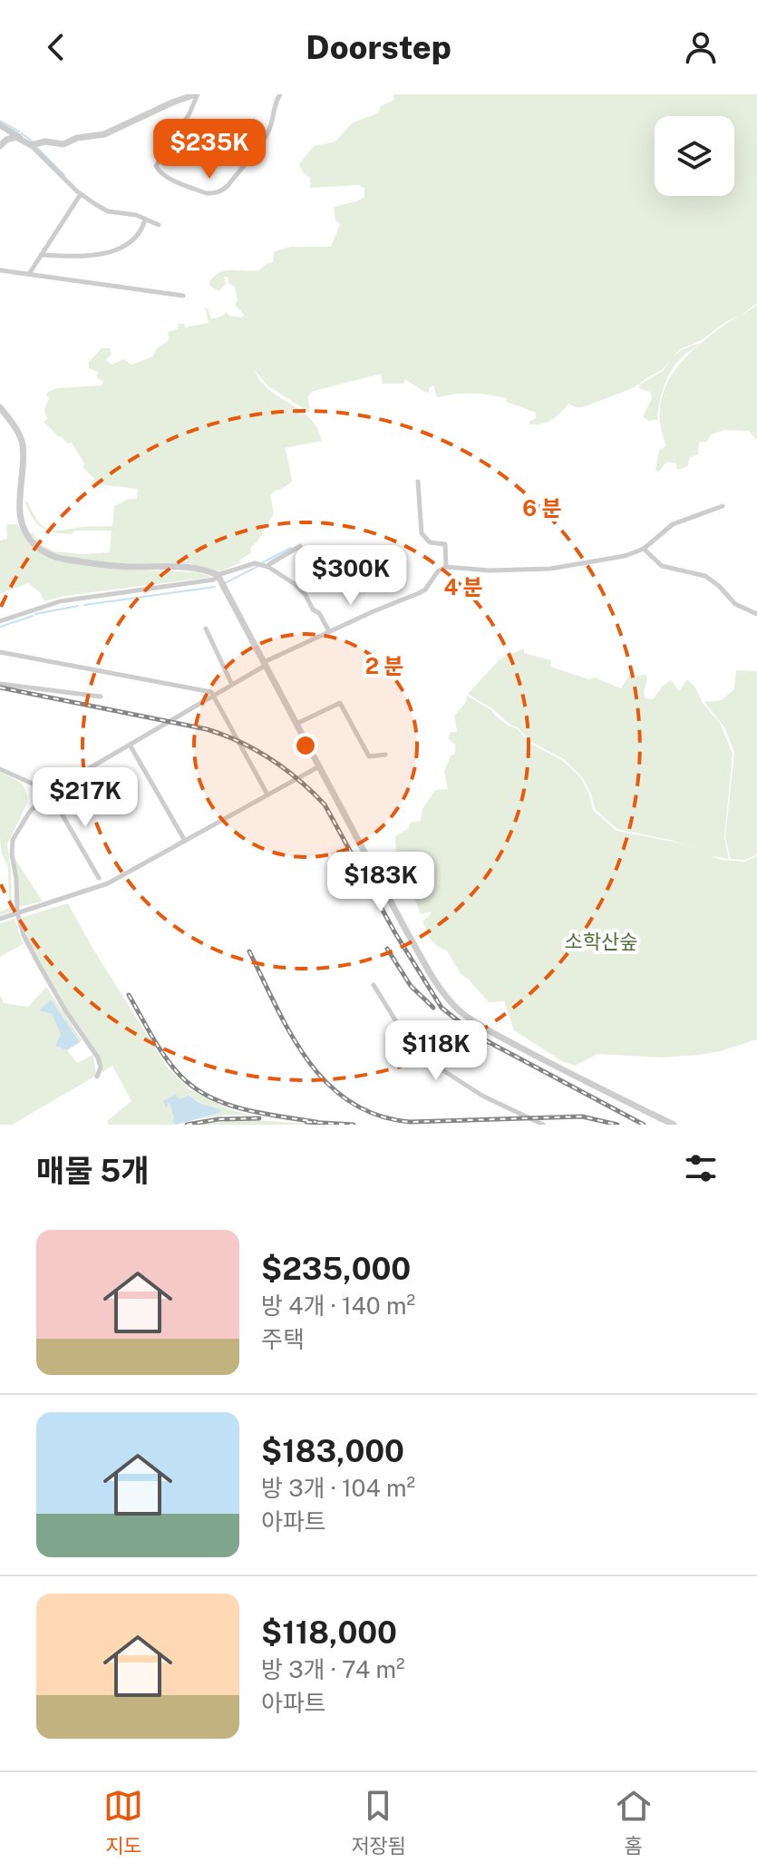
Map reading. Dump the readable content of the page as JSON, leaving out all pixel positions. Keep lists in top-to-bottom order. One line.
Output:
{"parks":["소학산숲"],"page":{"header":"Doorstep","price":["$235K","$300K","$217K","$183K","$118K"],"heading":"매물 5개","list":[{"name":"$235,000","note":"방 4개 · 140 m² · 주택"},{"name":"$183,000","note":"방 3개 · 104 m² · 아파트"},{"name":"$118,000","note":"방 3개 · 74 m² · 아파트"}],"tabs":["지도","저장됨","홈"]},"rings":["6 분","4 분","2 분"]}
